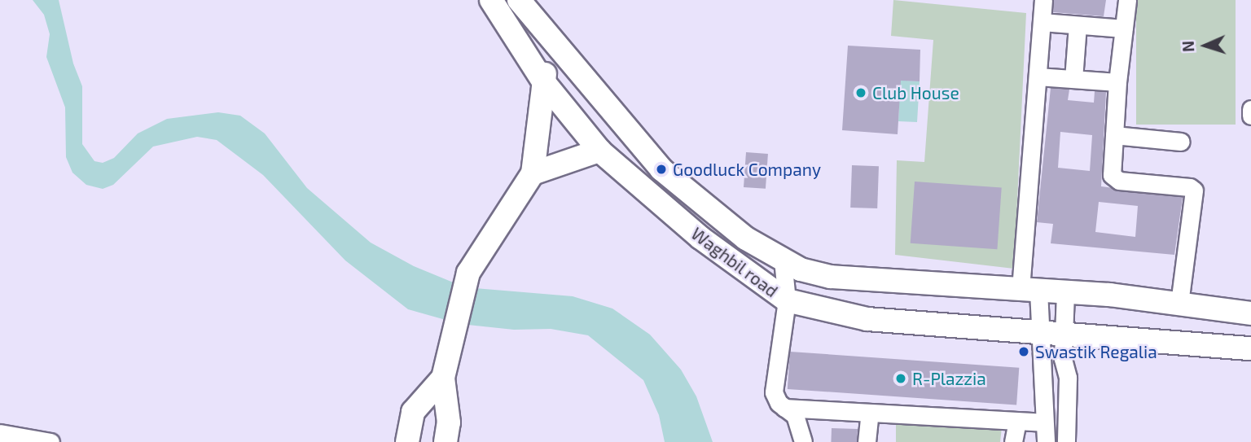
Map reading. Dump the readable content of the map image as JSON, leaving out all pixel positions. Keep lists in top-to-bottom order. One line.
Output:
{"streets":{"main road":["Waghbil road"]},"places":["Club House","Goodluck Company","Swastik Regalia","R-Plazzia"],"north":"left"}
